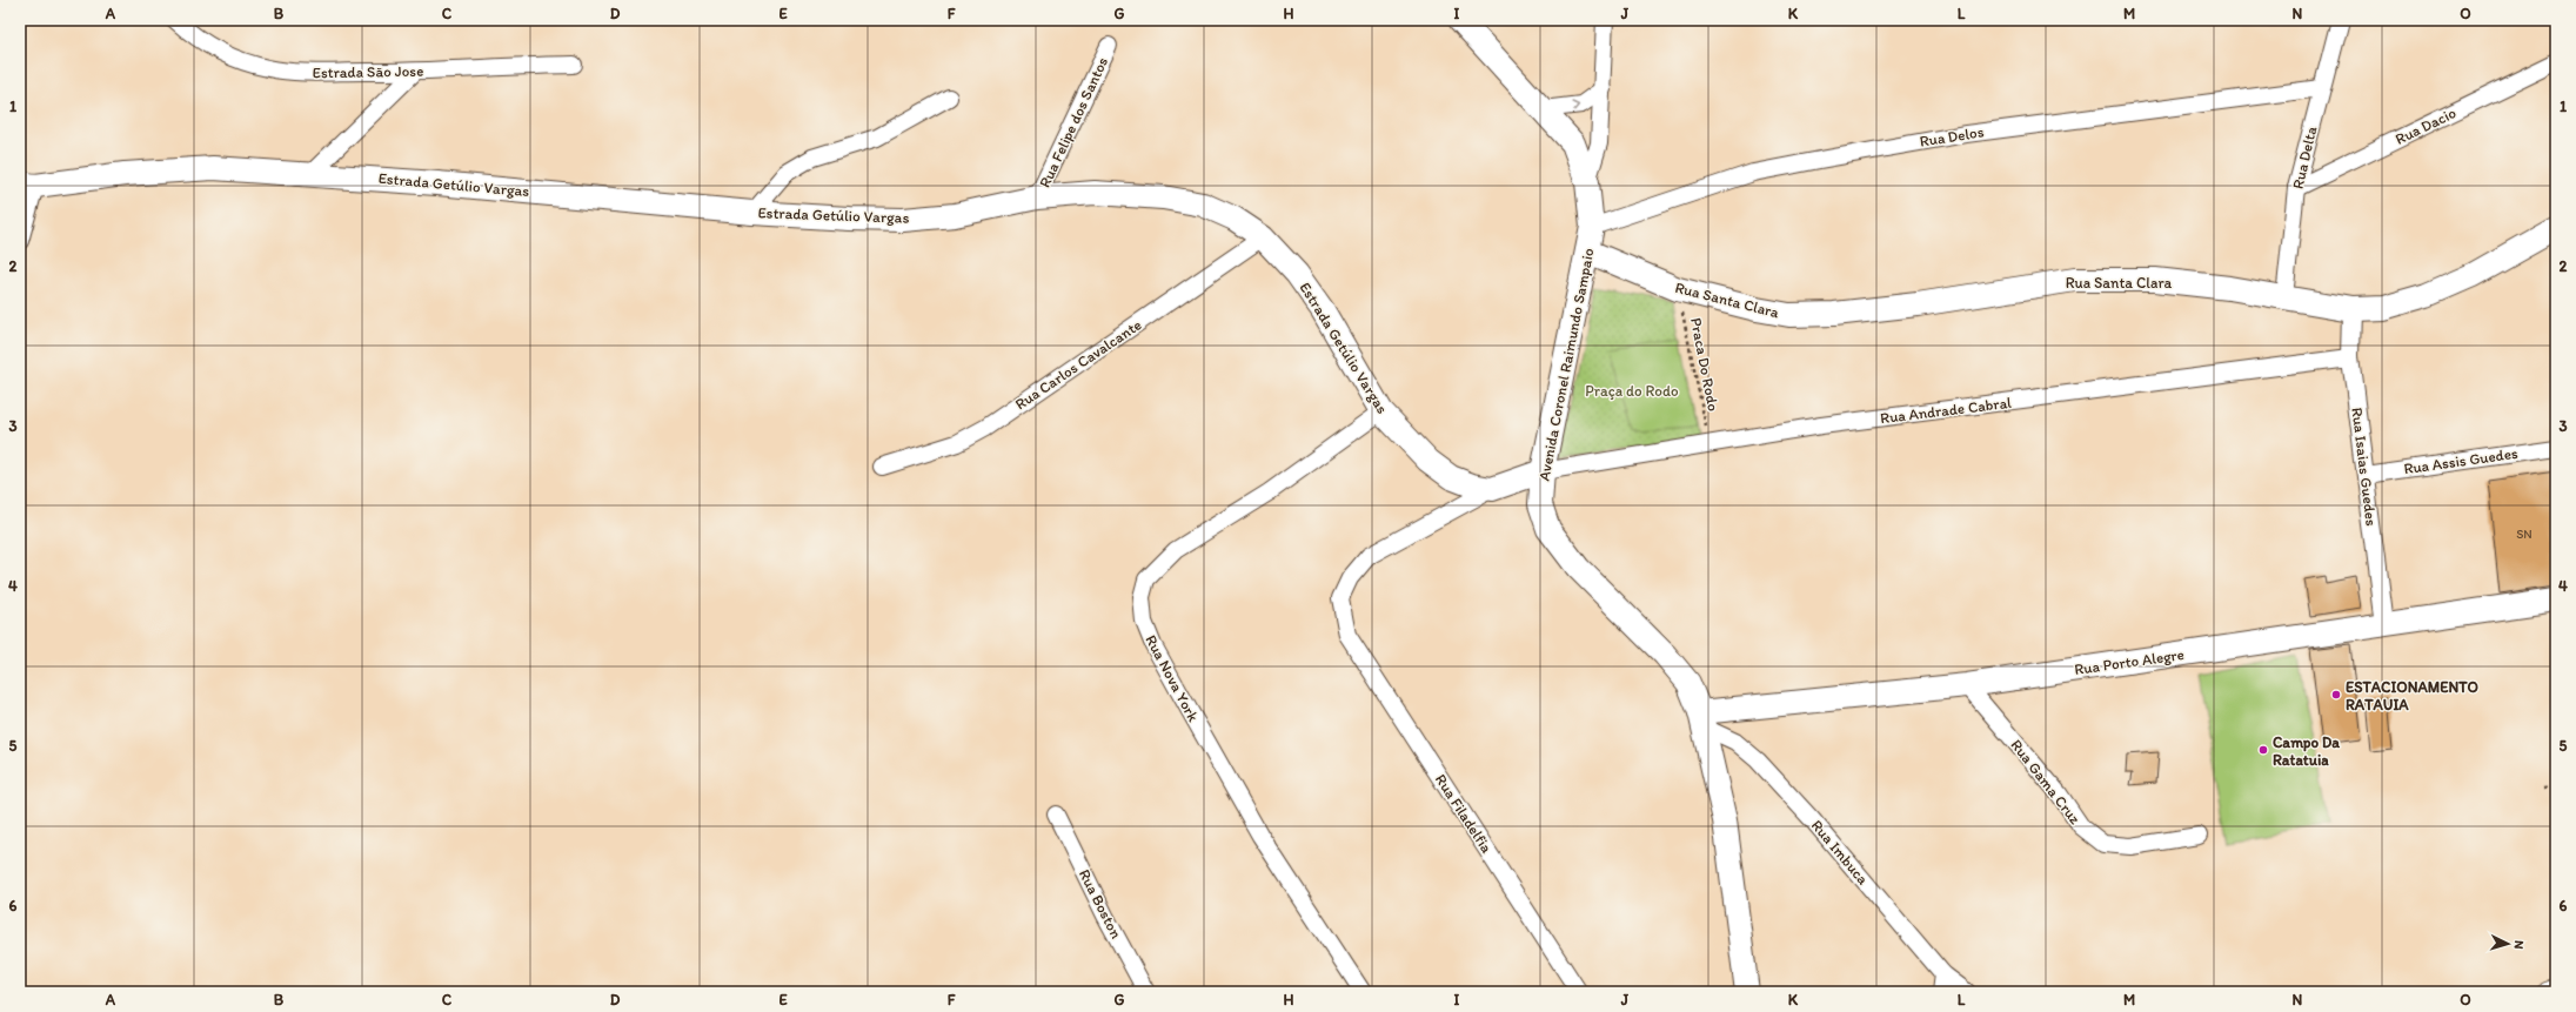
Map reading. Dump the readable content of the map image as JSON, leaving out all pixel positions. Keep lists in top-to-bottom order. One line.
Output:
{"streets":{"main road":["Estrada Getúlio Vargas","Rua Santa Clara","Avenida Coronel Raimundo Sampaio","Rua Porto Alegre"],"street":["Estrada Sāo Jose","Rua Felipe dos Santos","Rua Dacio","Rua Delos","Rua Delta","Rua Carlos Cavalcante","Rua Andrade Cabral","Rua Assis Guedes","Rua Isaias Guedes","Rua Nova York","Rua Gama Cruz","Rua Filadelfia","Rua Imbuca","Rua Boston"],"path":["Praca Do Rodo"]},"crossings":[["Rua Felipe dos Santos","Estrada Getúlio Vargas"],["Rua Dacio","Rua Delta"],["Rua Delos","Rua Delta"],["Rua Delos","Avenida Coronel Raimundo Sampaio"],["Rua Delta","Rua Santa Clara"],["Estrada Getúlio Vargas","Rua Carlos Cavalcante"],["Estrada Getúlio Vargas","Rua Nova York"],["Estrada Getúlio Vargas","Rua Filadelfia"],["Rua Santa Clara","Avenida Coronel Raimundo Sampaio"],["Rua Santa Clara","Praca Do Rodo"],["Rua Santa Clara","Rua Isaias Guedes"],["Avenida Coronel Raimundo Sampaio","Rua Andrade Cabral"],["Avenida Coronel Raimundo Sampaio","Rua Porto Alegre"],["Avenida Coronel Raimundo Sampaio","Rua Imbuca"],["Praca Do Rodo","Rua Andrade Cabral"],["Rua Andrade Cabral","Rua Isaias Guedes"],["Rua Assis Guedes","Rua Isaias Guedes"],["Rua Isaias Guedes","Rua Porto Alegre"],["Rua Porto Alegre","Rua Gama Cruz"],["Rua Porto Alegre","Rua Imbuca"]],"parks":["Praça do Rodo"],"places":["ESTACIONAMENTO RATAUIA","Campo Da Ratatuia"],"house_numbers":["SN"],"north":"right","grid":{"columns":["A","B","C","D","E","F","G","H","I","J","K","L","M","N","O"],"rows":["1","2","3","4","5","6"]}}
